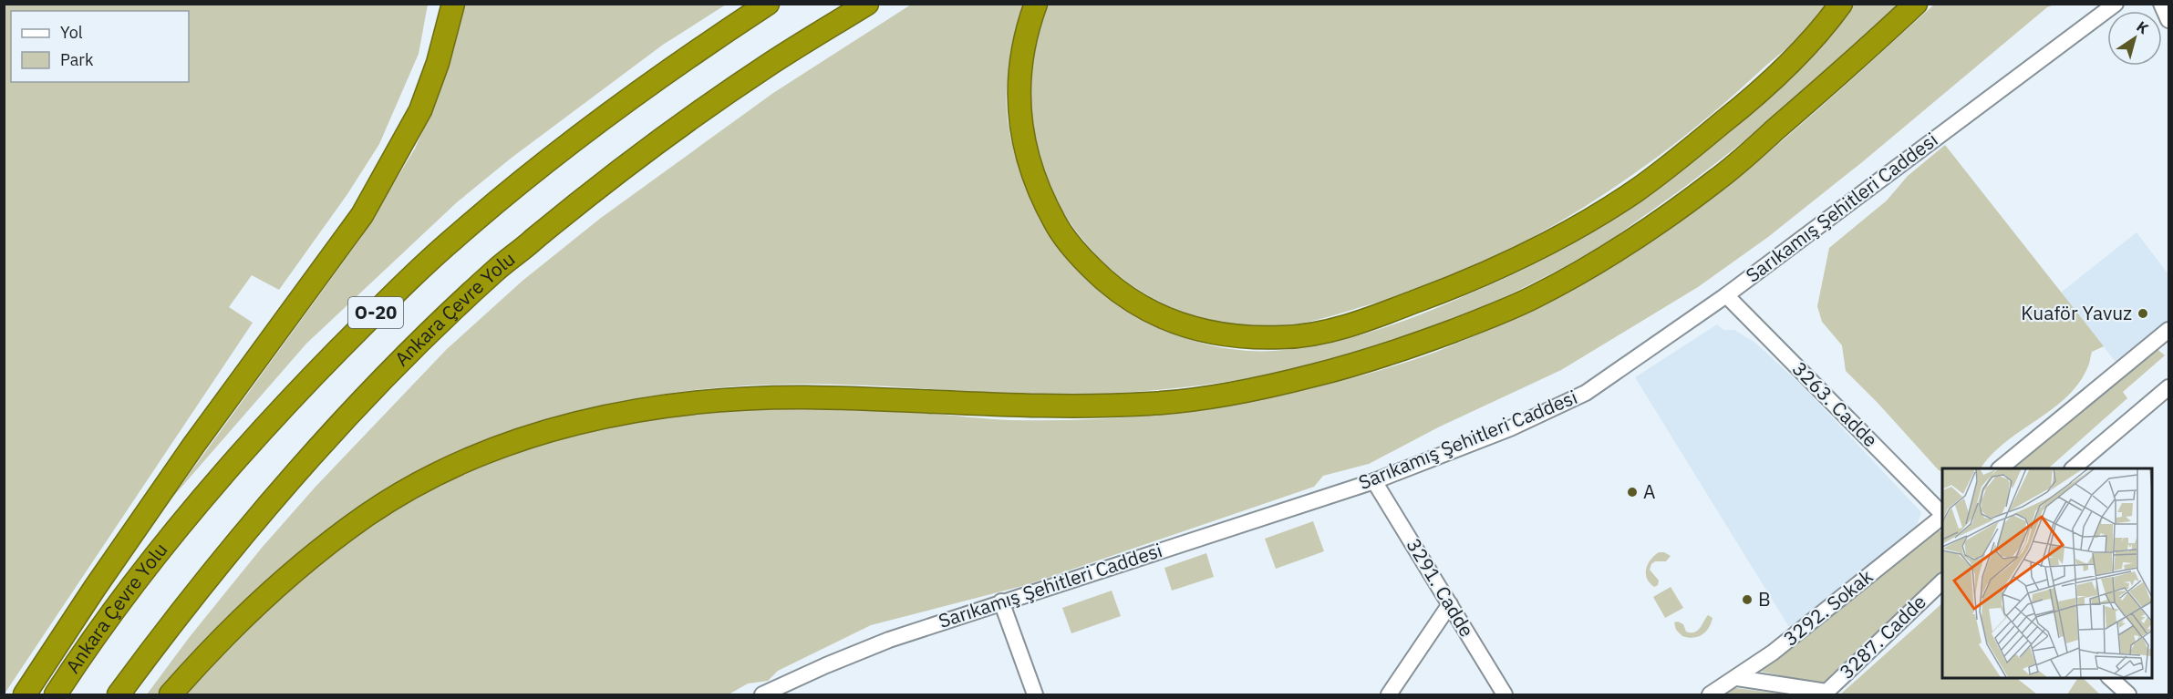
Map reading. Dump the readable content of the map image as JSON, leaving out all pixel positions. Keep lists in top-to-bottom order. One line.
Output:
{"streets":{"highway":["Ankara Çevre Yolu","O-20"],"street":["Sarıkamış Şehitleri Caddesi","3263. Cadde","3291. Cadde","3292. Sokak","3287. Cadde"]},"crossings":[["Sarıkamış Şehitleri Caddesi","3263. Cadde"],["Sarıkamış Şehitleri Caddesi","3291. Cadde"]],"places":["Kuaför Yavuz","A","B"],"legend":["Yol","Park"],"north":"top right"}
